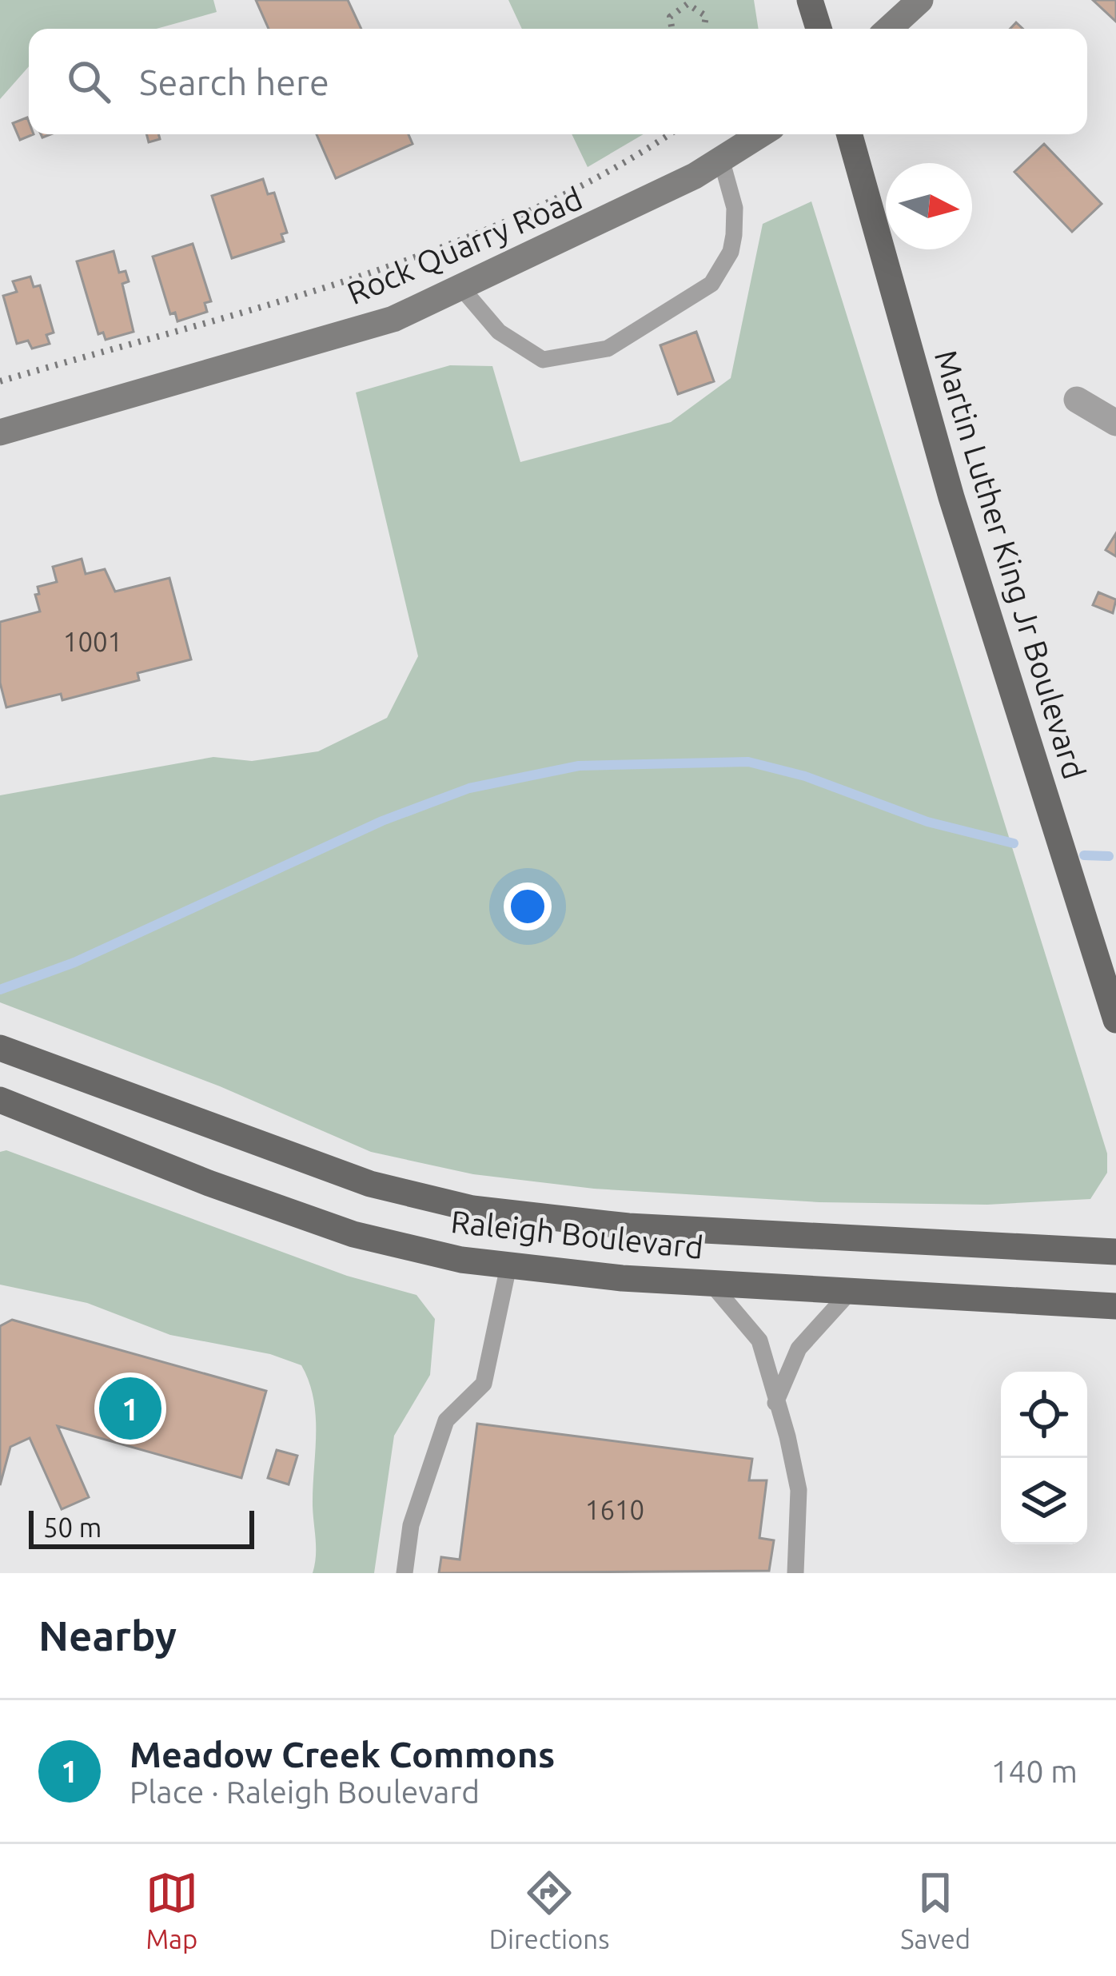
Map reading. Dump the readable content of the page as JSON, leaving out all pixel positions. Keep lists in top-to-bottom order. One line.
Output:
{"streets":{"main road":["Rock Quarry Road","Martin Luther King Jr Boulevard","Raleigh Boulevard"]},"house_numbers":["1001","1610"],"scale_bar":"50 m","north":"right","page":{"search":"Search here","pins":"1","scale":"50 m","heading":"Nearby","list":[{"mark":"1","name":"Meadow Creek Commons","note":"Place · Raleigh Boulevard","value":"140 m"}],"nav":["Map","Directions","Saved"]}}
